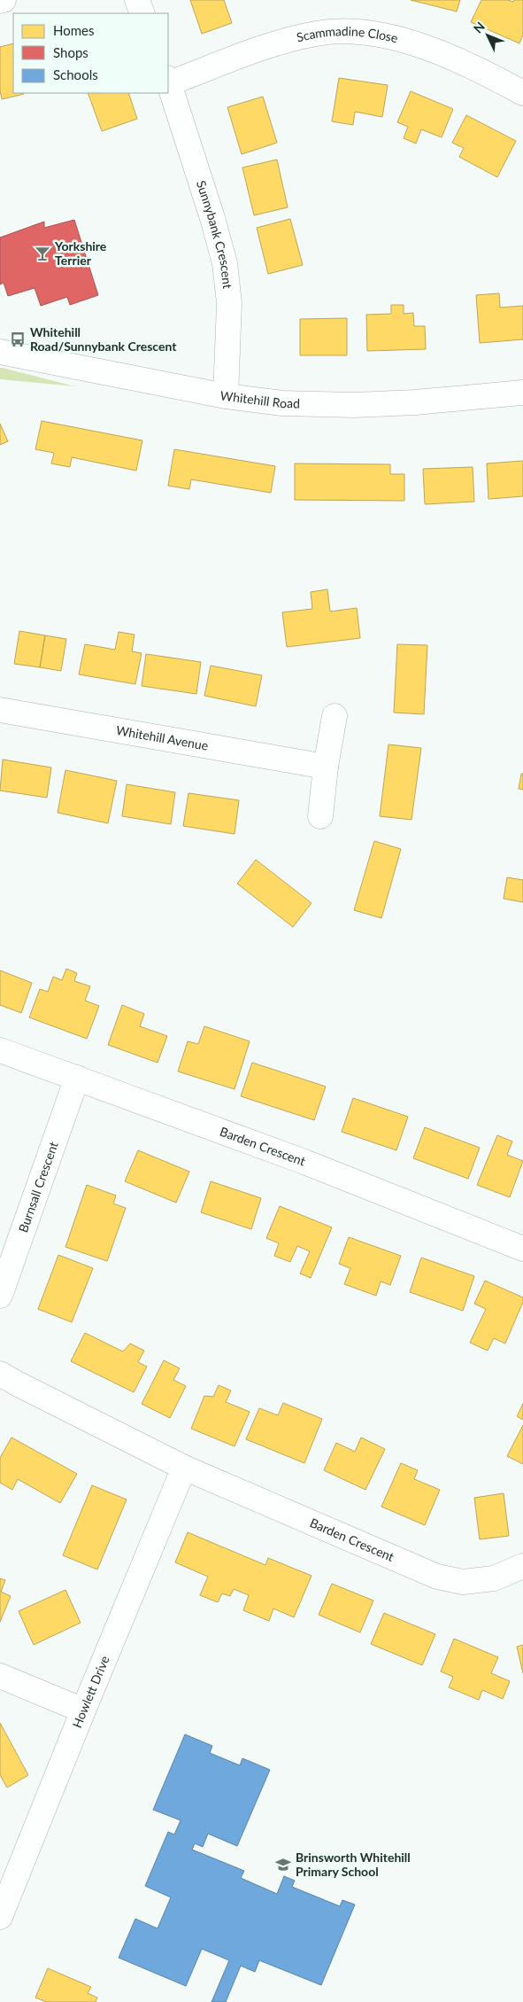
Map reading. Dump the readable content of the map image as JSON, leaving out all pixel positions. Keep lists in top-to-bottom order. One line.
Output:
{"streets":{"street":["Scammadine Close","Sunnybank Crescent","Whitehill Road","Whitehill Avenue","Barden Crescent","Burnsall Crescent","Howlett Drive"]},"crossings":[["Scammadine Close","Sunnybank Crescent"],["Sunnybank Crescent","Whitehill Road"],["Barden Crescent","Burnsall Crescent"],["Barden Crescent","Howlett Drive"]],"places":{"bar":["Yorkshire Terrier"],"bus stop":["Whitehill Road/Sunnybank Crescent"],"school or university":["Brinsworth Whitehill Primary School"]},"legend":["Homes","Shops","Schools"],"north":"top left"}
